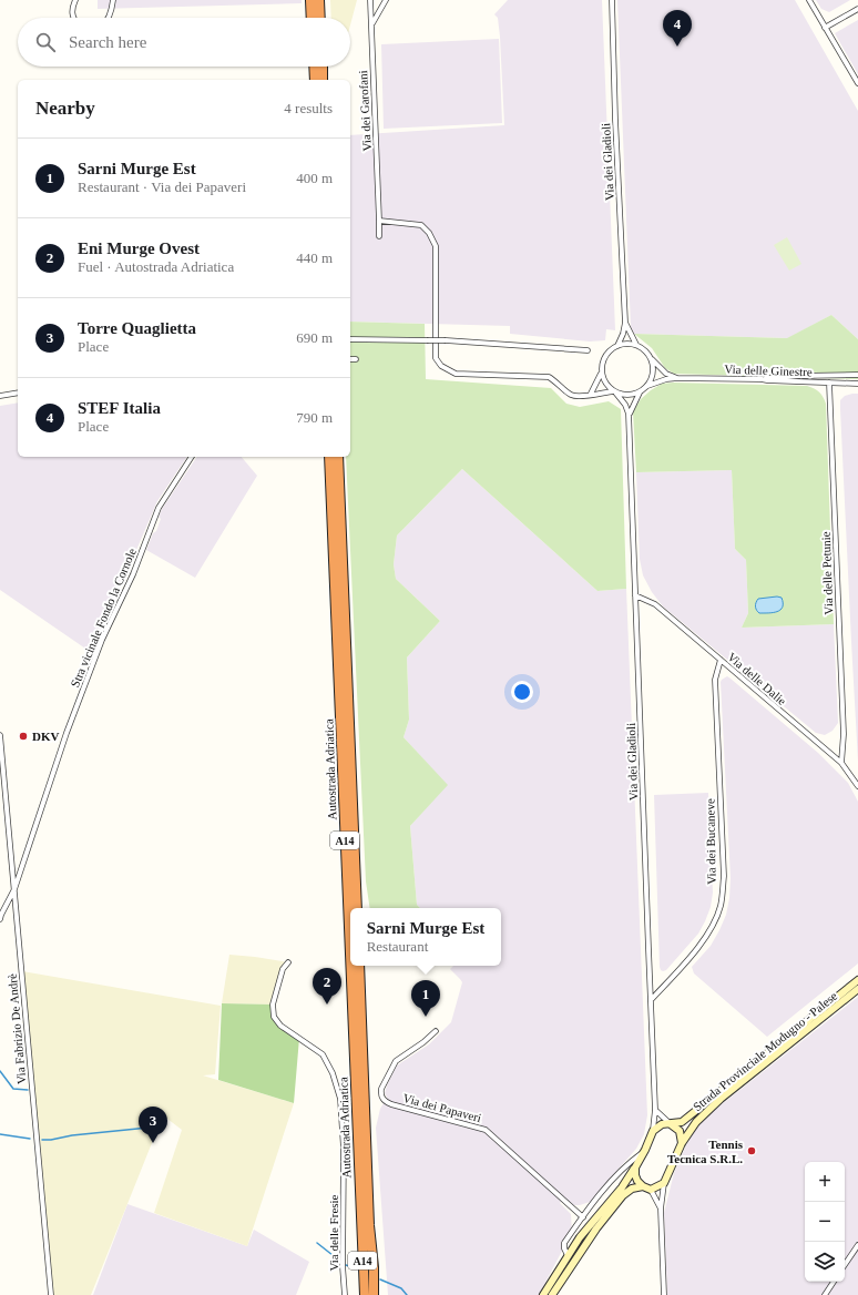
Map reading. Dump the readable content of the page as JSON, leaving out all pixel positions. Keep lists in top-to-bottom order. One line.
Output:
{"streets":{"highway":["Autostrada Adriatica","A14"],"main road":["Strada Provinciale Modugno - Palese"],"street":["Via dei Garofani","Via dei Gladioli","Via delle Ginestre","Via delle Petunie","Stra vicinale Fondo la Cornole","Via delle Dalie","Via dei Bucaneve","Via Fabrizio De Andrè","Via dei Papaveri","Via delle Fresie"]},"crossings":[["Via dei Gladioli","Via delle Ginestre"],["Via dei Gladioli","Via delle Dalie"],["Via dei Gladioli","Via dei Bucaneve"],["Via dei Gladioli","Strada Provinciale Modugno - Palese"],["Via delle Ginestre","Via delle Petunie"],["Via delle Petunie","Via delle Dalie"],["Stra vicinale Fondo la Cornole","Via Fabrizio De Andrè"],["Via delle Dalie","Via dei Bucaneve"]],"places":["DKV","Tennis Tecnica S.R.L."],"page":{"pins":["4","2","1","3"],"search":"Search here","heading":["Nearby","4 results"],"list":[{"mark":"1","name":"Sarni Murge Est","note":"Restaurant · Via dei Papaveri","value":"400 m"},{"mark":"2","name":"Eni Murge Ovest","note":"Fuel · Autostrada Adriatica","value":"440 m"},{"mark":"3","name":"Torre Quaglietta","note":"Place","value":"690 m"},{"mark":"4","name":"STEF Italia","note":"Place","value":"790 m"}],"popup":["Sarni Murge Est","Restaurant"],"map_buttons":["+","−"]}}
